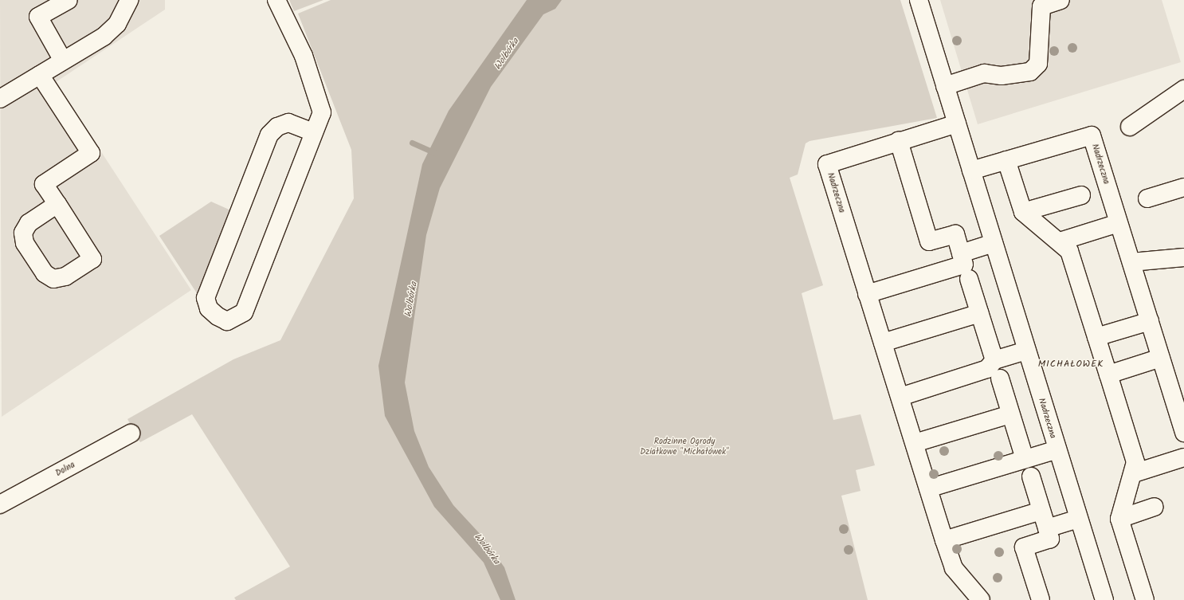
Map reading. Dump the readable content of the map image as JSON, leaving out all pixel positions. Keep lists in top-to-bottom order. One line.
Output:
{"streets":{"street":["Nadrzeczna","Dolna"]},"districts":["MICHAŁOWEK"],"water":["Wolbórka"],"parks":["Rodzinne Ogrody Działkowe \"Michałówek\""]}
